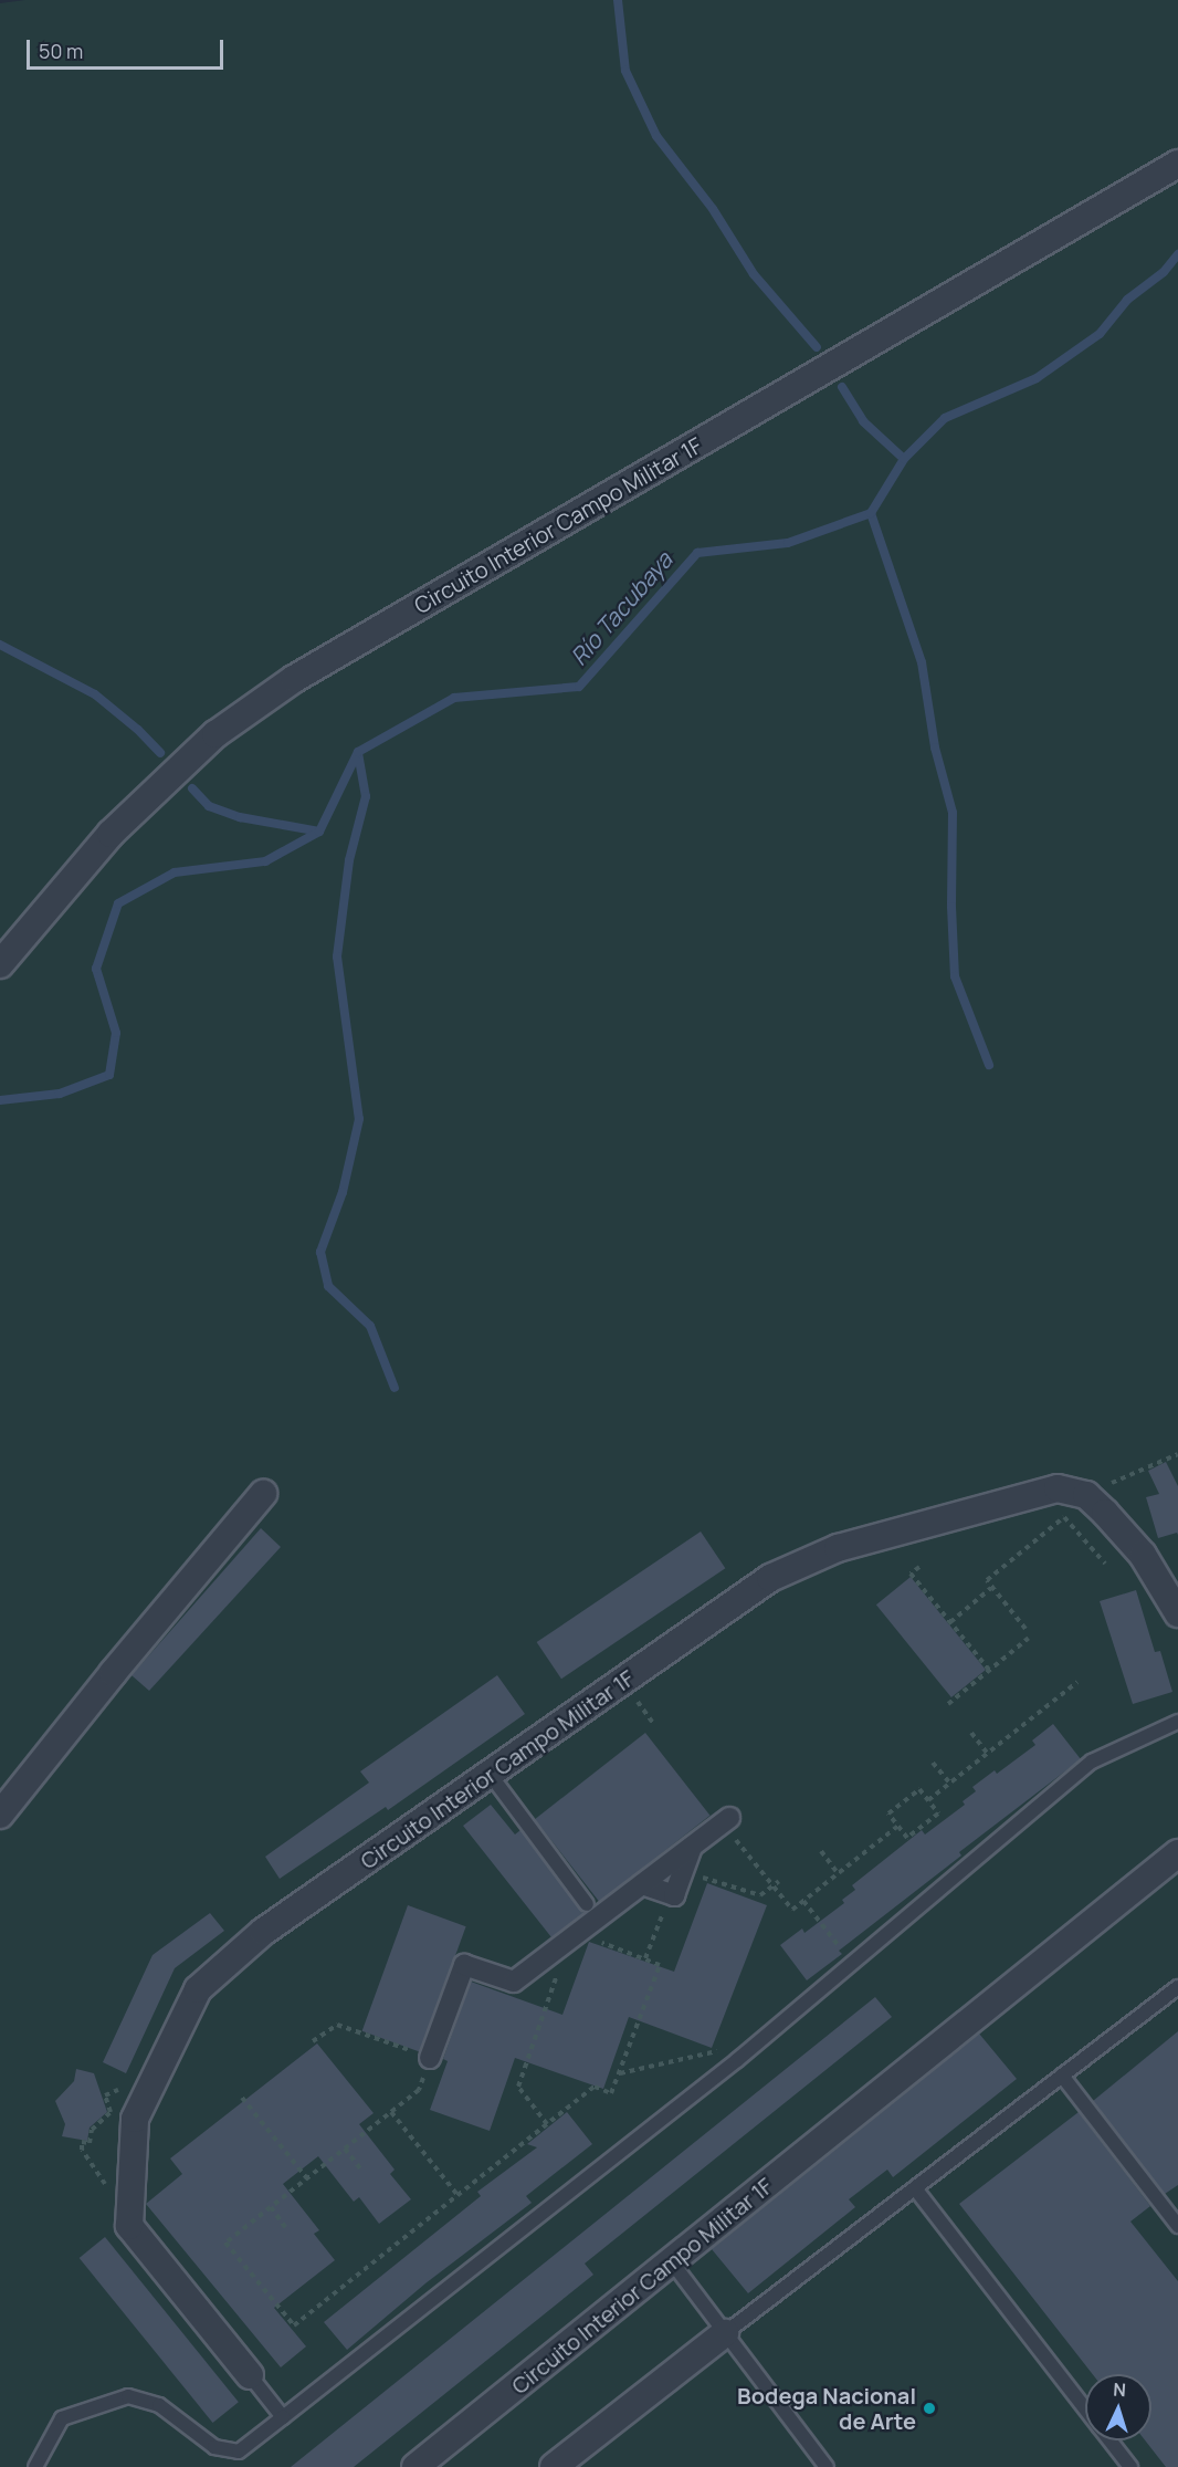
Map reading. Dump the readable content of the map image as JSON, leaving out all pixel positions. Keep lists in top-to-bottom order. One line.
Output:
{"streets":{"street":["Circuito Interior Campo Militar 1F"]},"water":["Río Tacubaya"],"places":["Bodega Nacional de Arte"],"scale_bar":"50 m","north":"top"}
